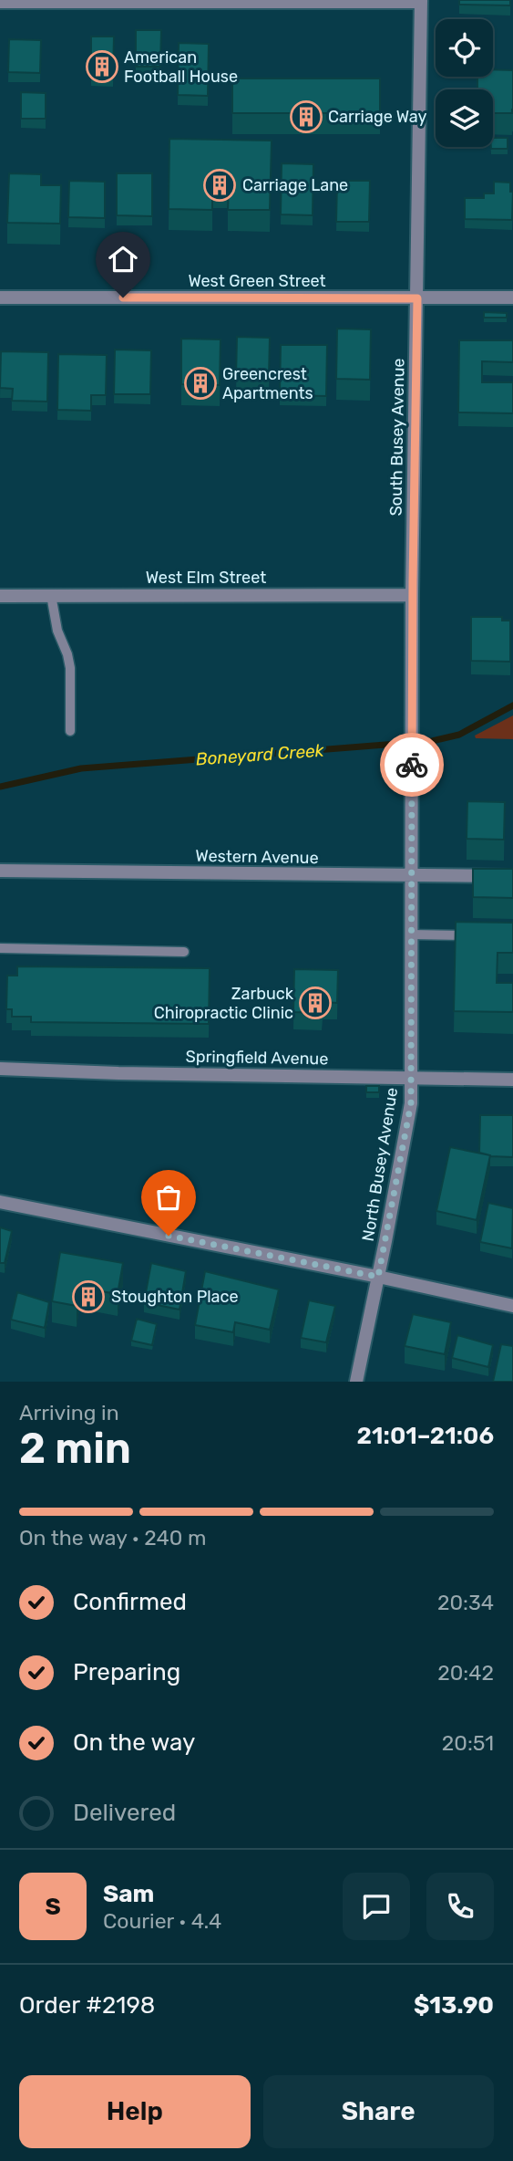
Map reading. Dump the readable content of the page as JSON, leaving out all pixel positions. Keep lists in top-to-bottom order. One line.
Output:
{"streets":{"street":["West Green Street","South Busey Avenue","West Elm Street","Western Avenue","Springfield Avenue","North Busey Avenue"]},"crossings":[["West Green Street","South Busey Avenue"],["South Busey Avenue","West Elm Street"],["South Busey Avenue","Western Avenue"],["South Busey Avenue","North Busey Avenue"],["Western Avenue","North Busey Avenue"],["Springfield Avenue","North Busey Avenue"]],"water":["Boneyard Creek"],"places":{"building":["American Football House","Carriage Way","Carriage Lane","Greencrest Apartments","Zarbuck Chiropractic Clinic","Stoughton Place"]},"page":{"heading":["2 min","Arriving in","21:01–21:06"],"panel":["Sam","Courier · 4.4","Order #2198","$13.90"],"bar":"On the way · 240 m","list":[["Confirmed","20:34"],["Preparing","20:42"],["On the way","20:51"],"Delivered"],"round":"S","buttons":["Help","Share"]}}
